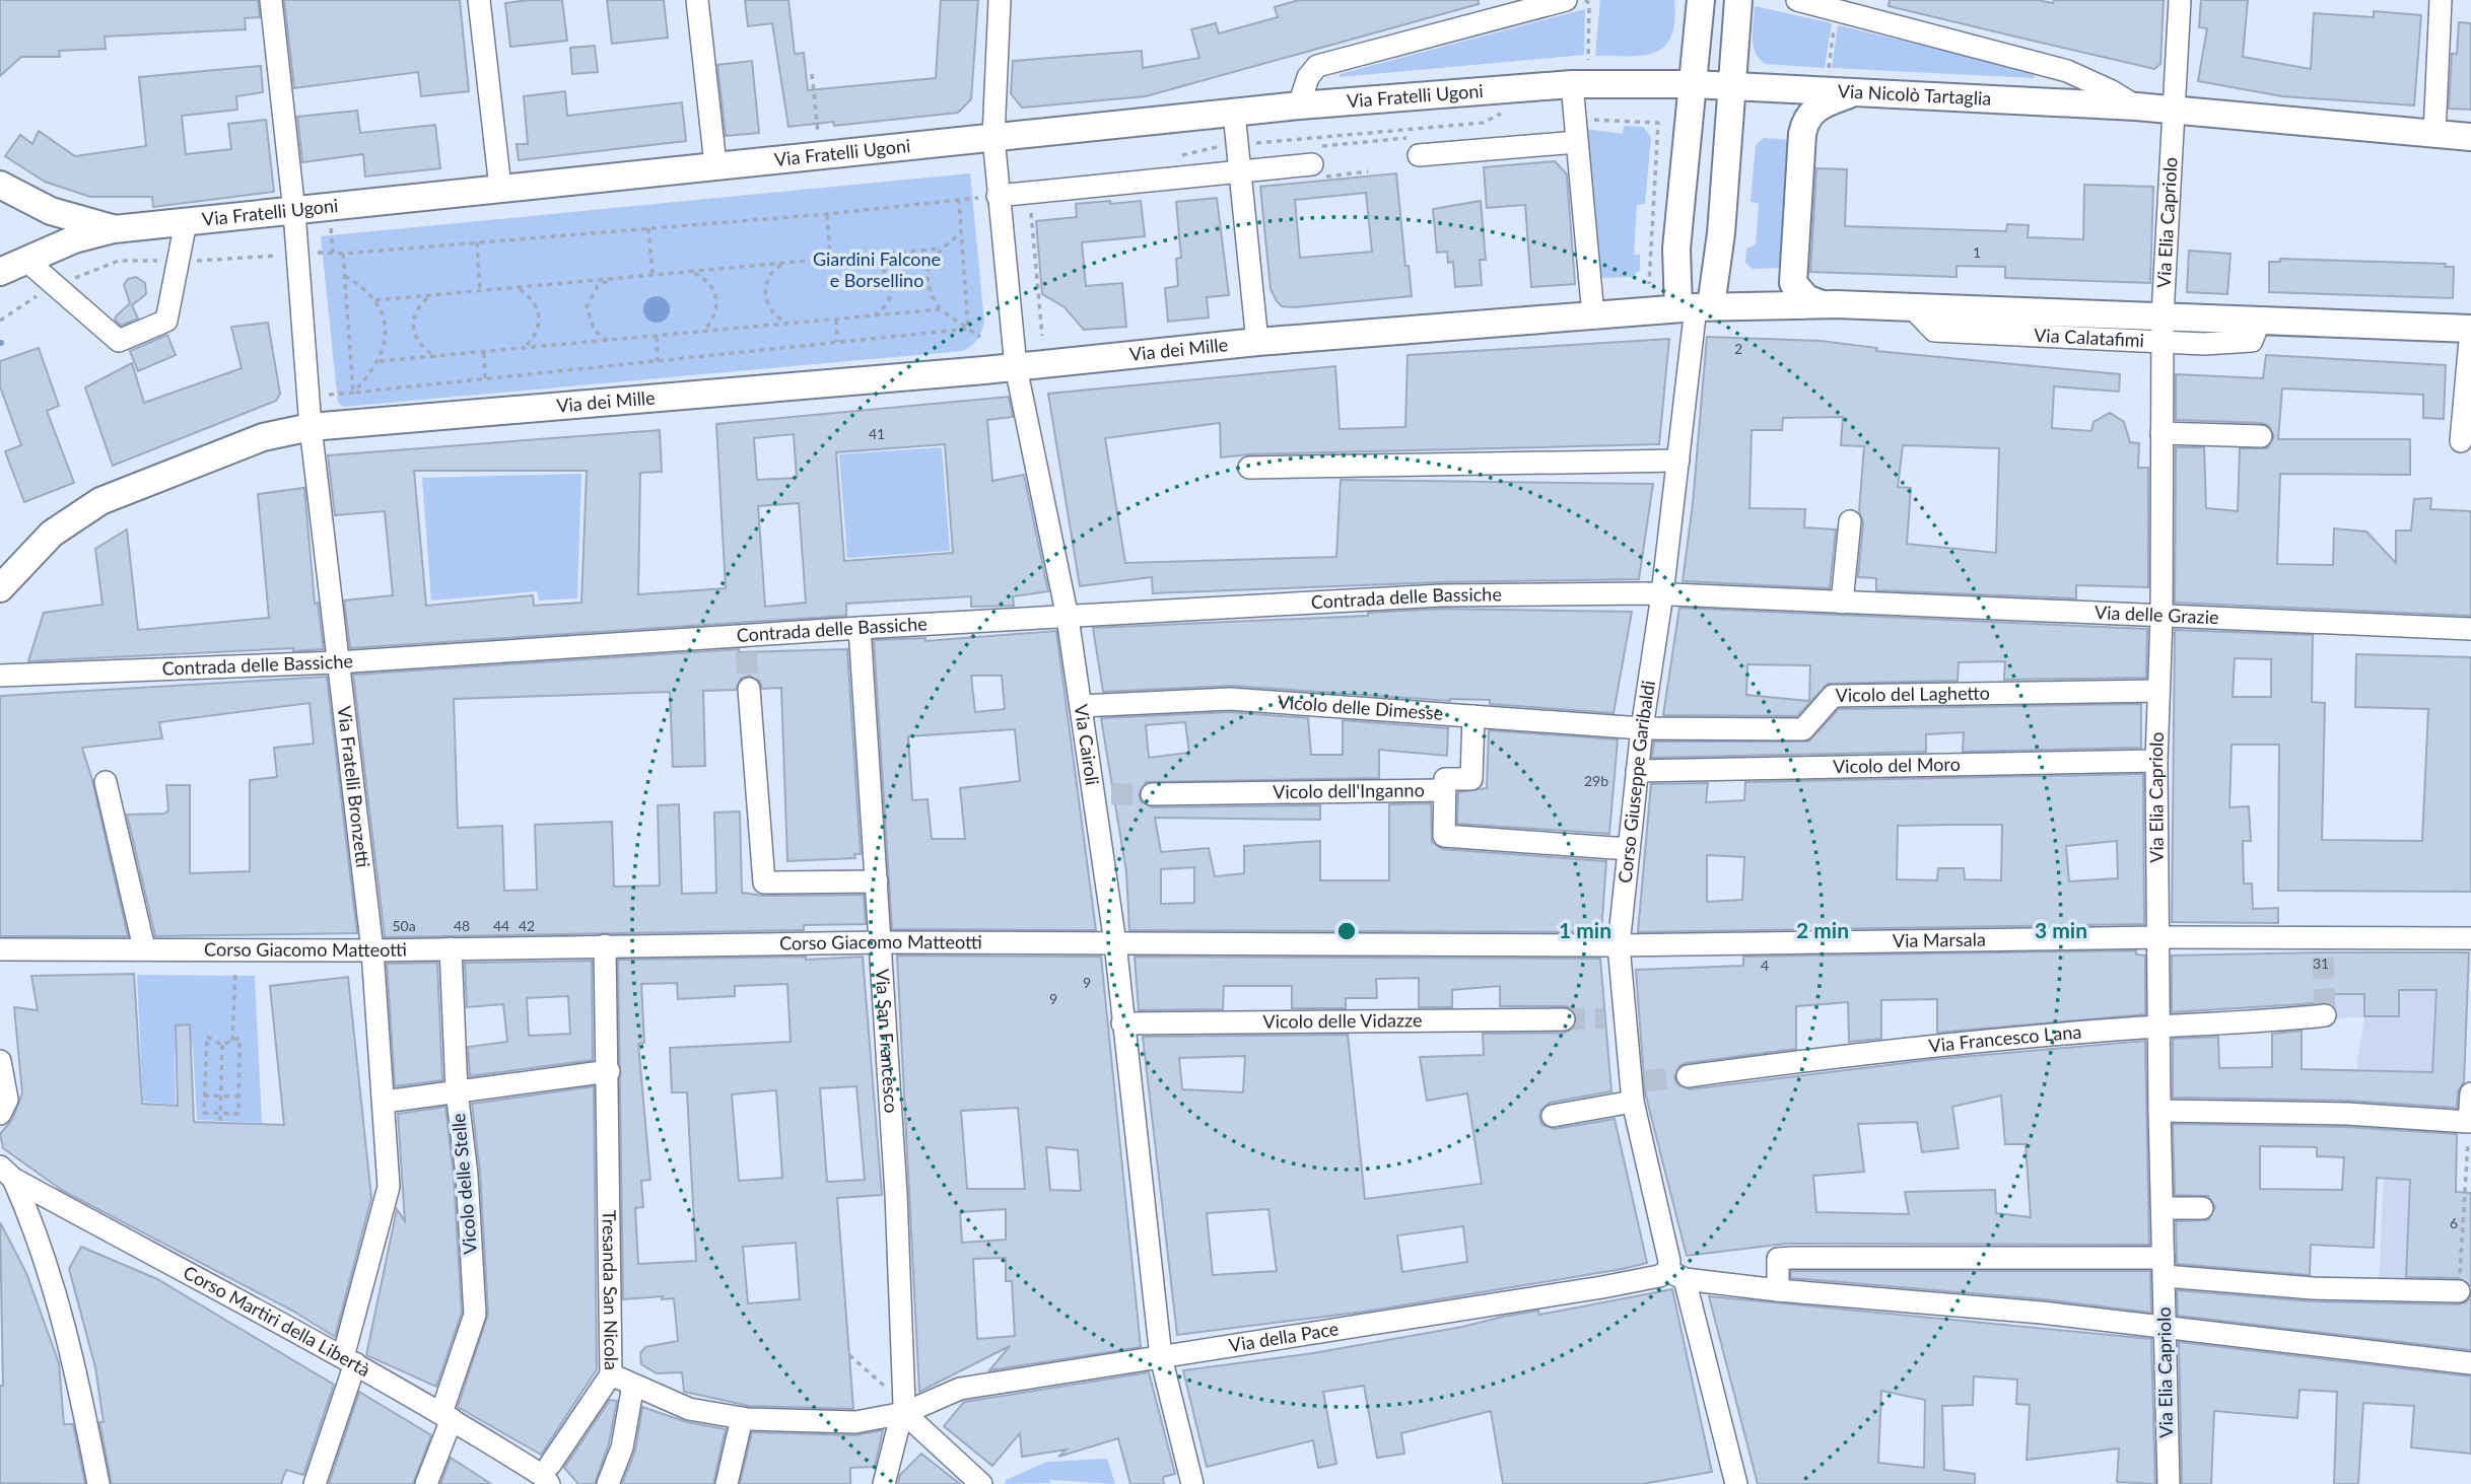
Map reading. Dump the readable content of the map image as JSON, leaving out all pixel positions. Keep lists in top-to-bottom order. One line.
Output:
{"streets":{"main road":["Via Nicolò Tartaglia","Via Fratelli Ugoni","Via Calatafimi","Via dei Mille"],"street":["Via Elia Capriolo","Contrada delle Bassiche","Via delle Grazie","Vicolo del Laghetto","Vicolo delle Dimesse","Via Cairoli","Vicolo del Moro","Corso Giuseppe Garibaldi","Via Fratelli Bronzetti","Vicolo dell'Inganno","Via Marsala","Corso Giacomo Matteotti","Vicolo delle Vidazze","Via Francesco Lana","Via San Francesco","Vicolo delle Stelle","Tresanda San Nicola","Corso Martiri della Libertà","Via della Pace"]},"crossings":[["Via Nicolò Tartaglia","Via Fratelli Ugoni"],["Via Nicolò Tartaglia","Via Elia Capriolo"],["Via Fratelli Ugoni","Via Cairoli"],["Via Fratelli Ugoni","Via Fratelli Bronzetti"],["Via Elia Capriolo","Via Calatafimi"],["Via Elia Capriolo","Via delle Grazie"],["Via Elia Capriolo","Vicolo del Laghetto"],["Via Elia Capriolo","Vicolo del Moro"],["Via Elia Capriolo","Via Marsala"],["Via Elia Capriolo","Via Francesco Lana"],["Via Calatafimi","Via dei Mille"],["Via Calatafimi","Corso Giuseppe Garibaldi"],["Via dei Mille","Via Cairoli"],["Via dei Mille","Corso Giuseppe Garibaldi"],["Via dei Mille","Via Fratelli Bronzetti"],["Contrada delle Bassiche","Via delle Grazie"],["Contrada delle Bassiche","Via Cairoli"],["Contrada delle Bassiche","Corso Giuseppe Garibaldi"],["Contrada delle Bassiche","Via Fratelli Bronzetti"],["Contrada delle Bassiche","Via San Francesco"],["Via delle Grazie","Corso Giuseppe Garibaldi"],["Vicolo del Laghetto","Vicolo delle Dimesse"],["Vicolo del Laghetto","Corso Giuseppe Garibaldi"],["Vicolo delle Dimesse","Via Cairoli"],["Vicolo delle Dimesse","Corso Giuseppe Garibaldi"],["Via Cairoli","Corso Giacomo Matteotti"],["Via Cairoli","Vicolo delle Vidazze"],["Via Cairoli","Via della Pace"],["Vicolo del Moro","Corso Giuseppe Garibaldi"],["Corso Giuseppe Garibaldi","Vicolo dell'Inganno"],["Corso Giuseppe Garibaldi","Via Marsala"],["Corso Giuseppe Garibaldi","Corso Giacomo Matteotti"],["Corso Giuseppe Garibaldi","Via della Pace"],["Via Fratelli Bronzetti","Corso Giacomo Matteotti"],["Via Fratelli Bronzetti","Corso Martiri della Libertà"],["Via Marsala","Corso Giacomo Matteotti"],["Corso Giacomo Matteotti","Via San Francesco"],["Corso Giacomo Matteotti","Vicolo delle Stelle"],["Corso Giacomo Matteotti","Tresanda San Nicola"],["Via San Francesco","Tresanda San Nicola"],["Via San Francesco","Via della Pace"],["Vicolo delle Stelle","Corso Martiri della Libertà"],["Tresanda San Nicola","Via della Pace"]],"parks":["Giardini Falcone e Borsellino"],"house_numbers":["1","2","41","29b","50a","48","44","42","31","4","9","9","6"],"rings":["1 min","2 min","3 min"]}
